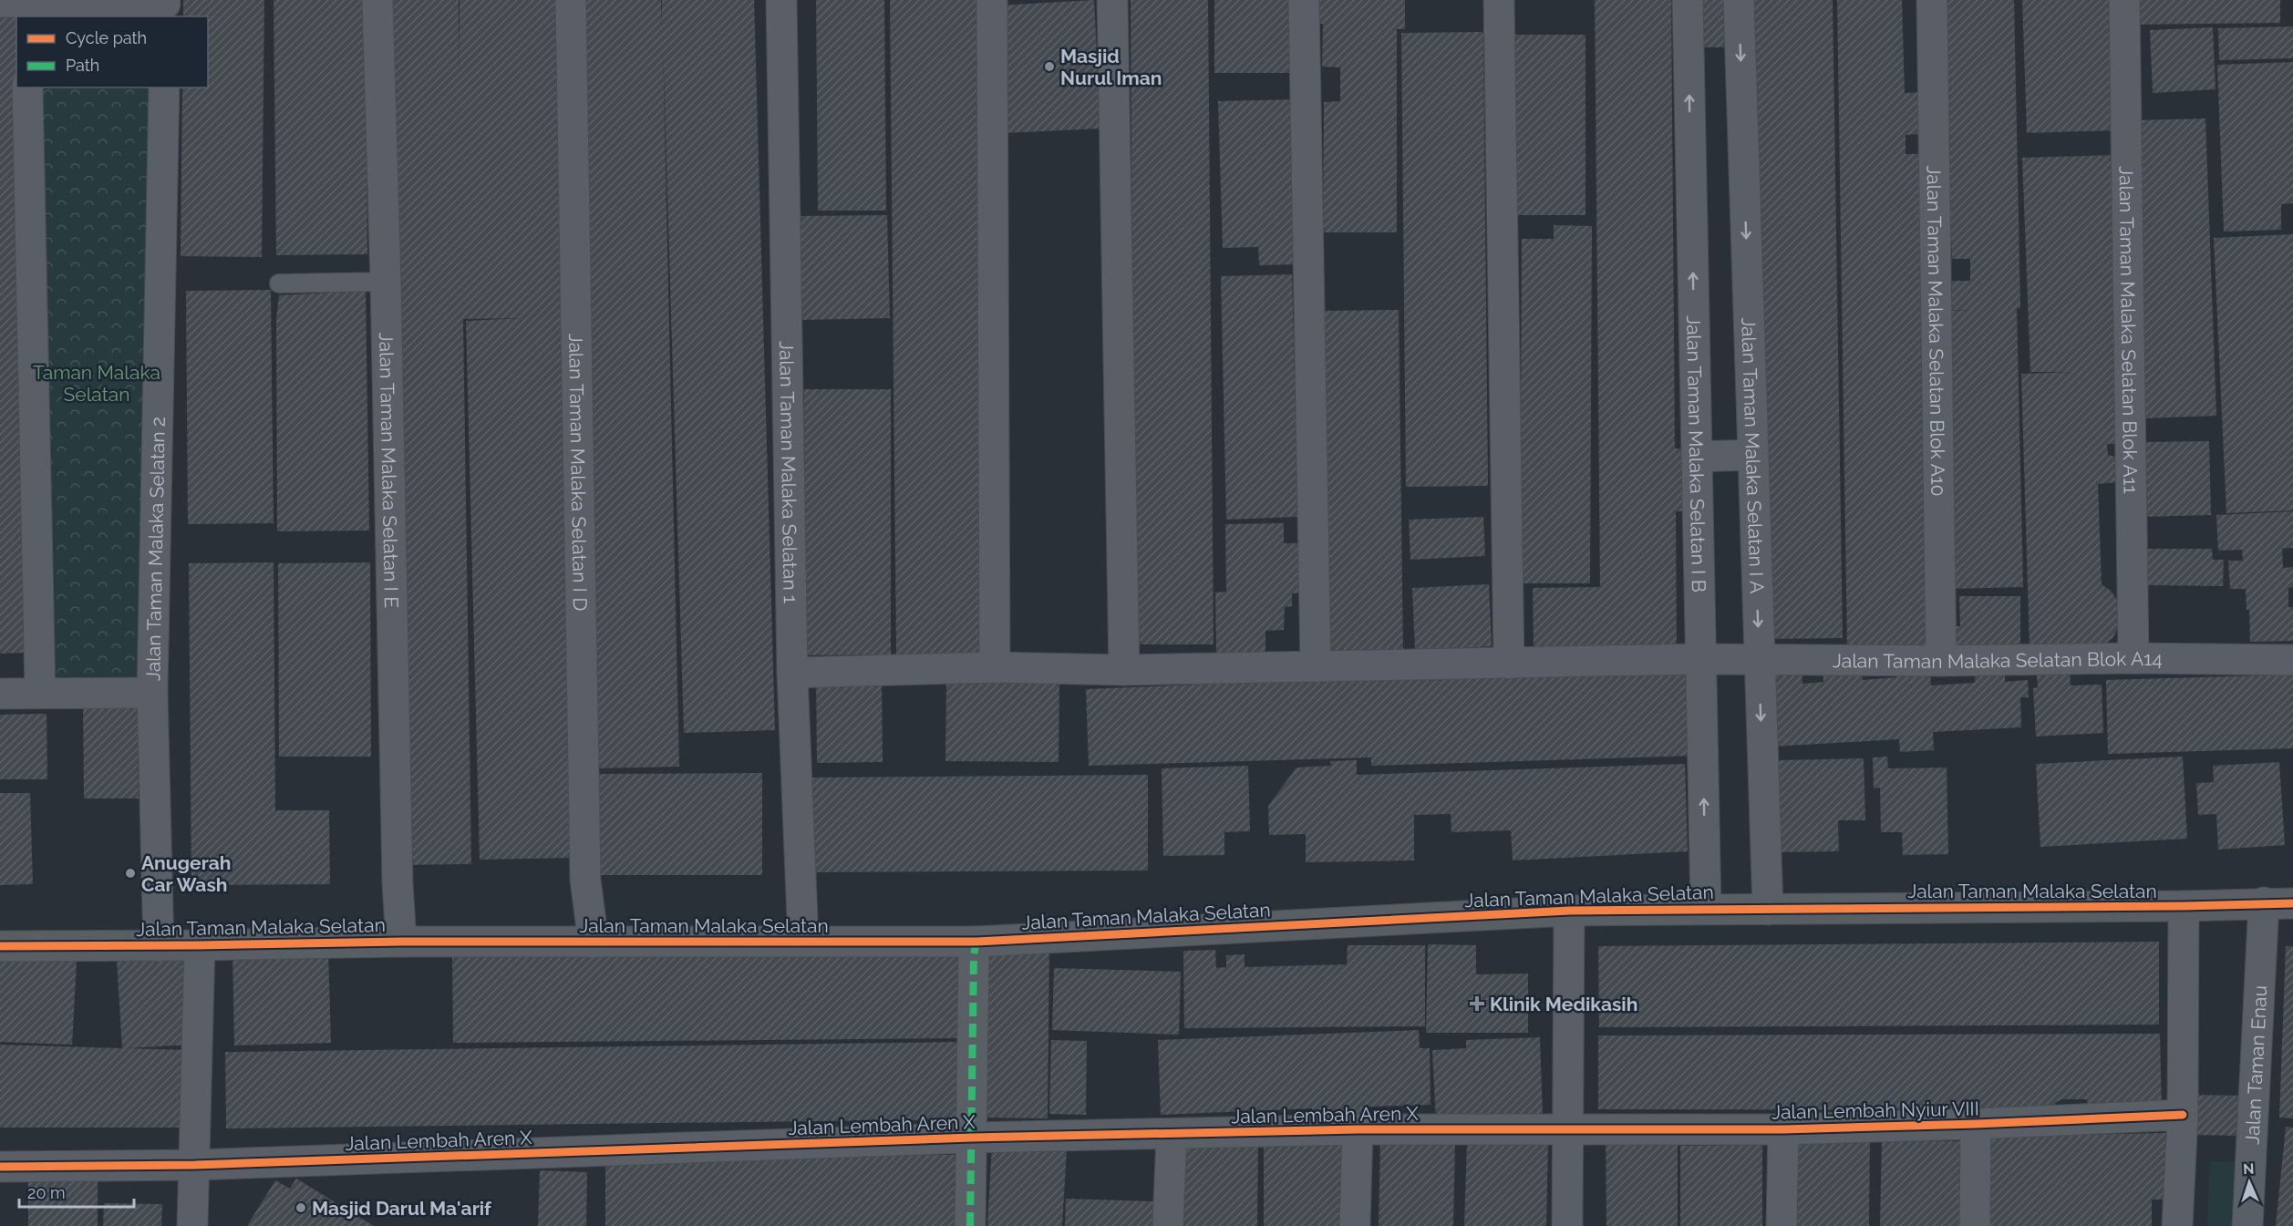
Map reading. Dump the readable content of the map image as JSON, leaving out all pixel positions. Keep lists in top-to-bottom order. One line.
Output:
{"streets":{"street":["Jalan Taman Malaka Selatan Blok A11","Jalan Taman Malaka Selatan Blok A10","Jalan Taman Malaka Selatan I B","Jalan Taman Malaka Selatan I A","Jalan Taman Malaka Selatan I E","Jalan Taman Malaka Selatan I D","Jalan Taman Malaka Selatan 1","Jalan Taman Malaka Selatan 2","Jalan Taman Malaka Selatan Blok A14","Jalan Taman Malaka Selatan","Jalan Taman Enau","Jalan Lembah Nyiur VIII","Jalan Lembah Aren X"]},"crossings":[["Jalan Taman Malaka Selatan Blok A11","Jalan Taman Malaka Selatan Blok A14"],["Jalan Taman Malaka Selatan Blok A10","Jalan Taman Malaka Selatan Blok A14"],["Jalan Taman Malaka Selatan I B","Jalan Taman Malaka Selatan Blok A14"],["Jalan Taman Malaka Selatan I B","Jalan Taman Malaka Selatan"],["Jalan Taman Malaka Selatan I A","Jalan Taman Malaka Selatan Blok A14"],["Jalan Taman Malaka Selatan I A","Jalan Taman Malaka Selatan"],["Jalan Taman Malaka Selatan I E","Jalan Taman Malaka Selatan"],["Jalan Taman Malaka Selatan I D","Jalan Taman Malaka Selatan"],["Jalan Taman Malaka Selatan 1","Jalan Taman Malaka Selatan Blok A14"],["Jalan Taman Malaka Selatan 1","Jalan Taman Malaka Selatan"],["Jalan Taman Malaka Selatan 2","Jalan Taman Malaka Selatan"],["Jalan Taman Malaka Selatan","Jalan Taman Enau"],["Jalan Lembah Nyiur VIII","Jalan Lembah Aren X"]],"parks":["Taman Malaka Selatan"],"places":{"other":["Masjid Nurul Iman","Anugerah Car Wash","Masjid Darul Ma'arif"],"health":["Klinik Medikasih"]},"legend":["Cycle path","Path"],"scale_bar":"20 m","north":"top"}
